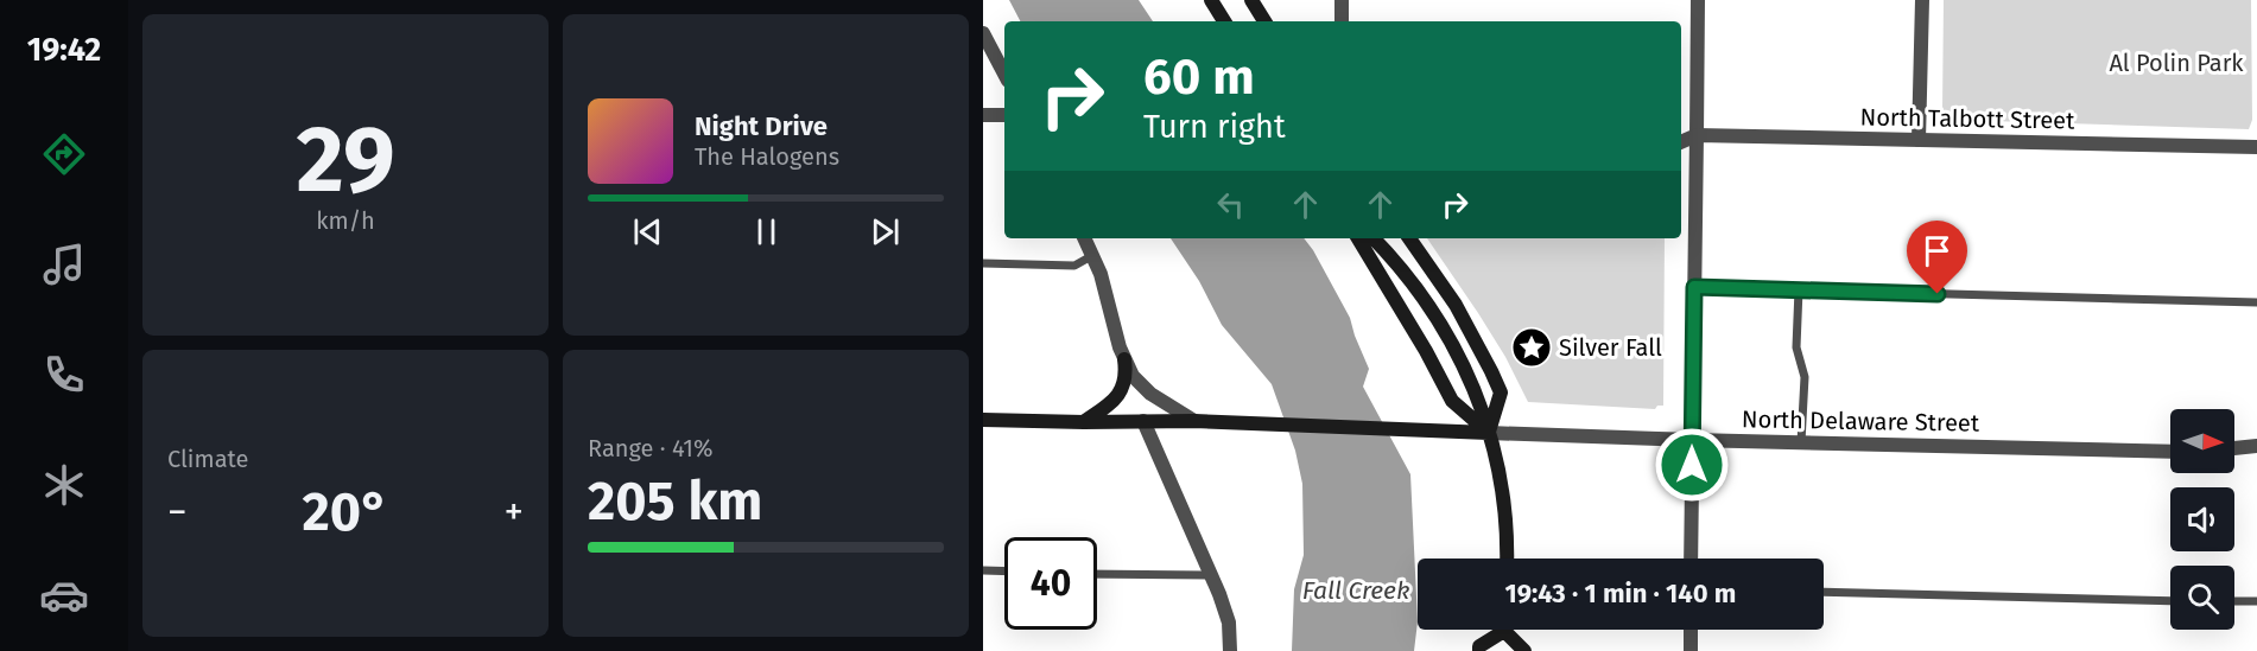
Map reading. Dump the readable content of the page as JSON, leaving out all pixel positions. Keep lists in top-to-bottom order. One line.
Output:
{"streets":{"main road":["North Delaware Street"],"street":["North Talbott Street"]},"water":["Fall Creek"],"parks":["Al Polin Park"],"places":{"place":["Silver Fall"]},"north":"right","page":{"tabs":"19:42","tile":[["29","km/h"],"Climate",["Range · 41%","205 km"]],"turn":["60 m","Turn right"],"song":["Night Drive","The Halogens"],"heat":["−","20°","+"],"limit":"40","trip":"19:43 · 1 min · 140 m"}}
